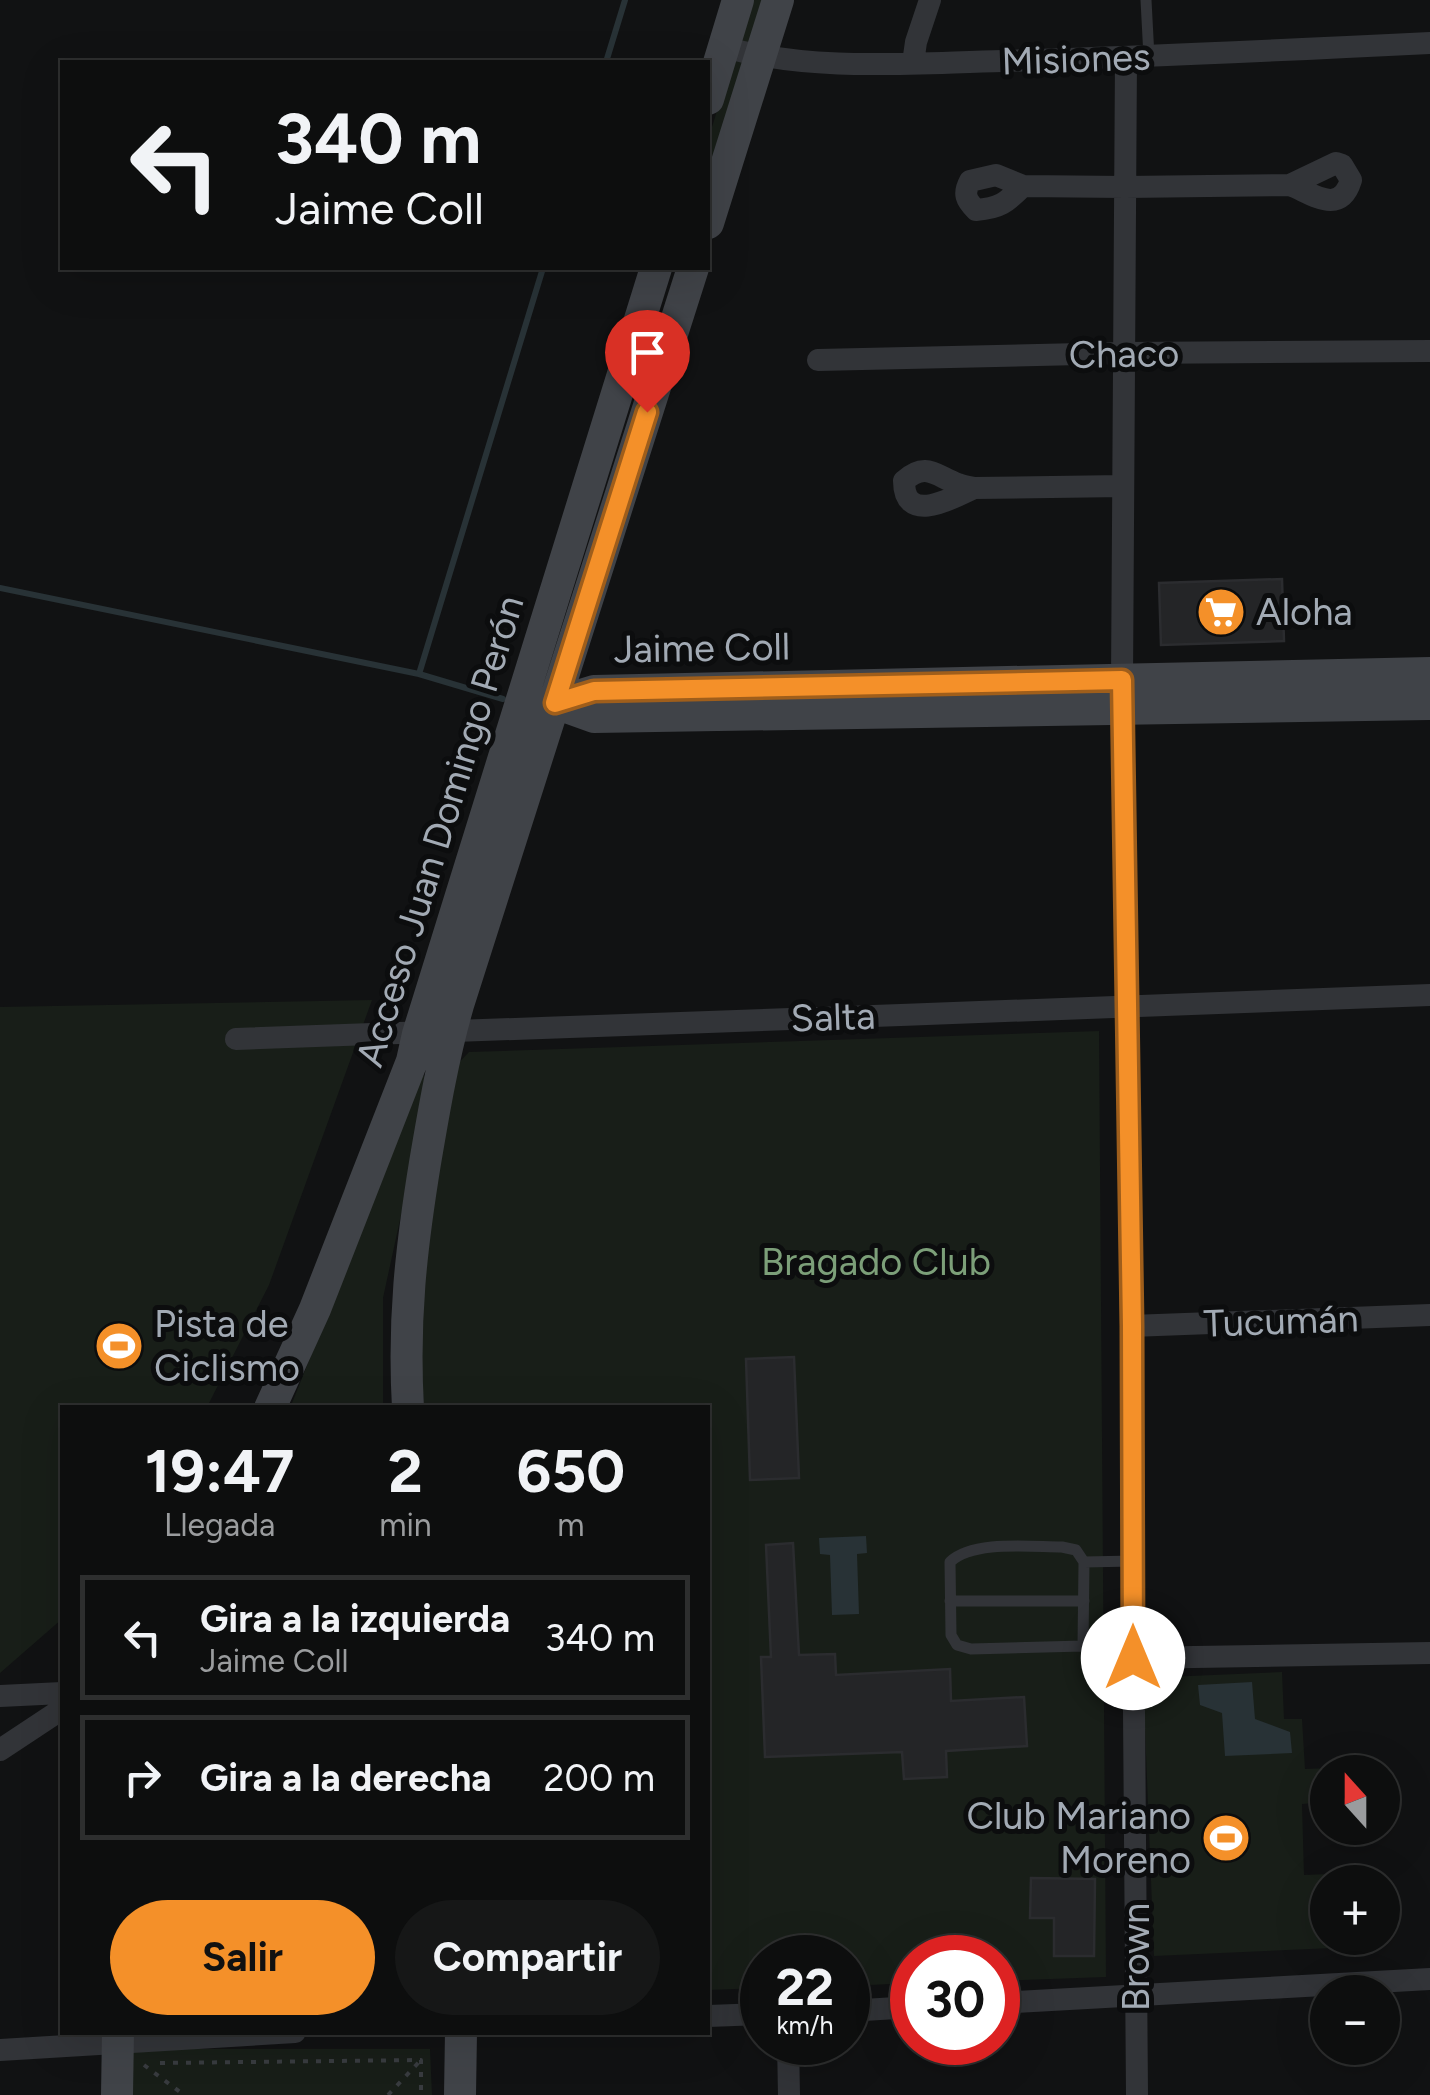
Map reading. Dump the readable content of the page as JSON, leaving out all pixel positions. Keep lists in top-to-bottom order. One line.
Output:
{"streets":{"main road":["Jaime Coll","Acceso Juan Domingo Perón"],"street":["Misiones","Chaco","Salta","Tucumán","Brown"]},"crossings":[["Misiones","Brown"],["Chaco","Brown"],["Jaime Coll","Acceso Juan Domingo Perón"],["Jaime Coll","Brown"],["Acceso Juan Domingo Perón","Salta"],["Salta","Brown"],["Tucumán","Brown"]],"parks":["Bragado Club"],"places":{"supermarket":["Aloha"],"sports":["Pista de Ciclismo","Club Mariano Moreno"]},"north":"top","page":{"turn":["340 m","Jaime Coll"],"eta":["19:47","Llegada","2","min","650","m"],"list":[{"name":"Gira a la izquierda","note":"Jaime Coll","value":"340 m"},{"name":"Gira a la derecha","value":"200 m"}],"map_buttons":["+","−"],"buttons":["Salir","Compartir"],"speed":"22 km/h","limit":"30"}}
